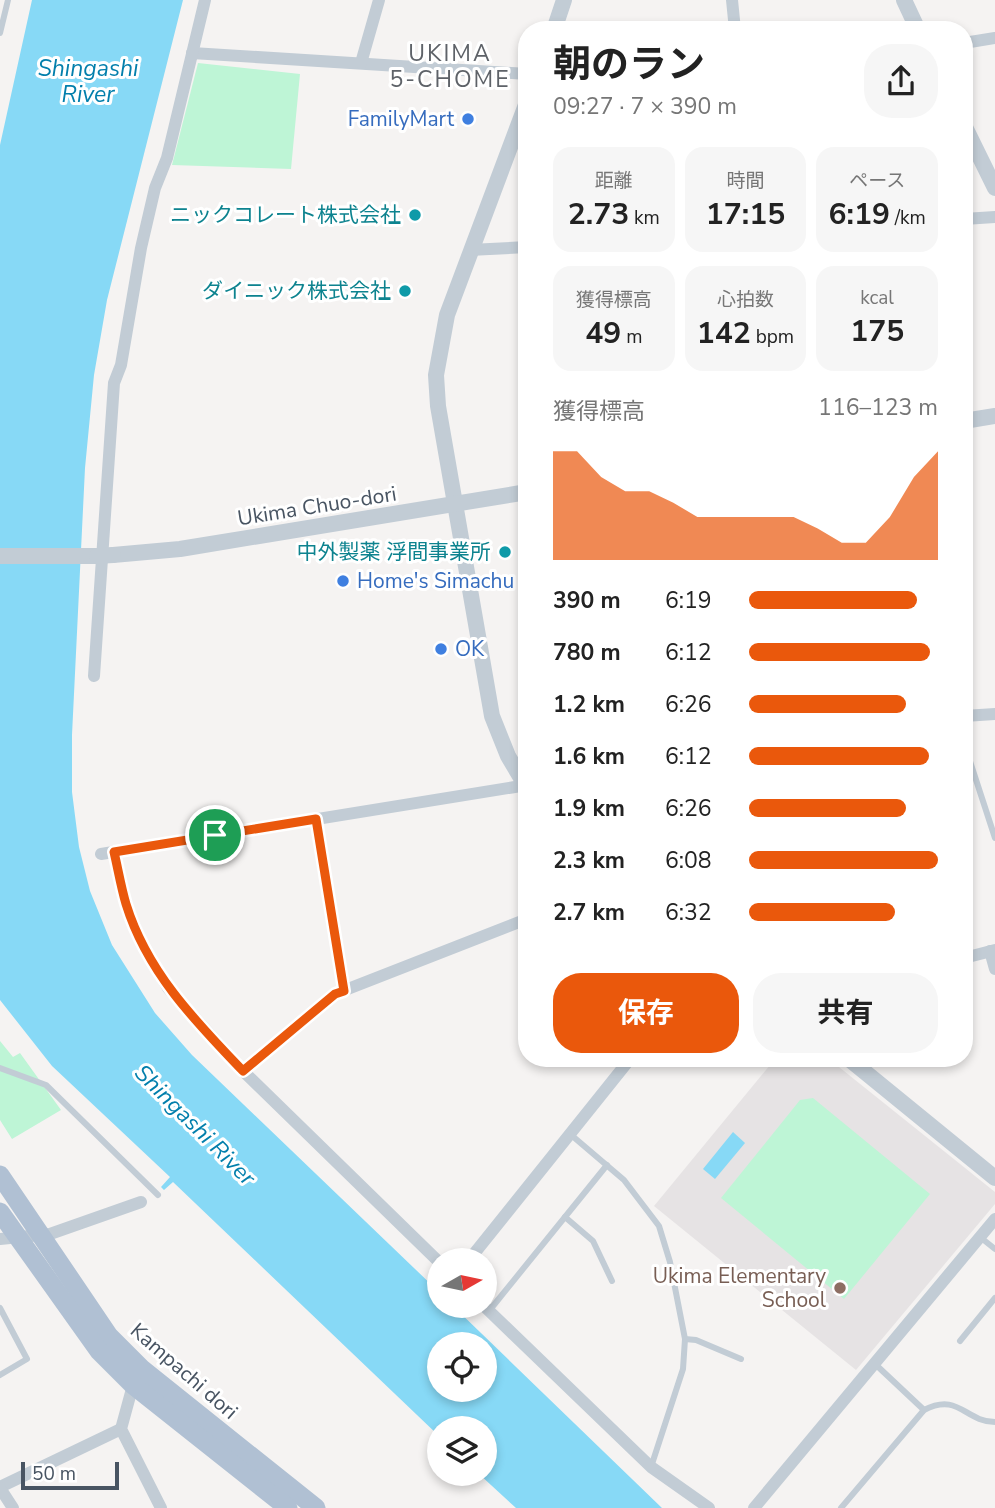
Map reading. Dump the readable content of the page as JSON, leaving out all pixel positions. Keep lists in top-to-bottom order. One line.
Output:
{"streets":{"main road":["Kampachi dori"],"street":["Ukima Chuo-dori"]},"districts":["UKIMA 5-CHOME"],"water":["Shingashi River"],"places":["FamilyMart","ニックコレート株式会社","ダイニック株式会社","中外製薬 浮間事業所","Home's Simachu","OK","Ukima Elementary School"],"scale_bar":"50 m","north":"right","page":{"heading":["朝のラン","09:27 · 7 × 390 m"],"stats":[["距離","2.73 km"],["時間","17:15"],["ペース","6:19 /km"],["獲得標高","49 m"],["心拍数","142 bpm"],["kcal","175"]],"chart":["獲得標高","116–123 m"],"list":[{"name":"390 m","note":"6:19"},{"name":"780 m","note":"6:12"},{"name":"1.2 km","note":"6:26"},{"name":"1.6 km","note":"6:12"},{"name":"1.9 km","note":"6:26"},{"name":"2.3 km","note":"6:08"},{"name":"2.7 km","note":"6:32"}],"buttons":["保存","共有"],"scale":"50 m"}}
